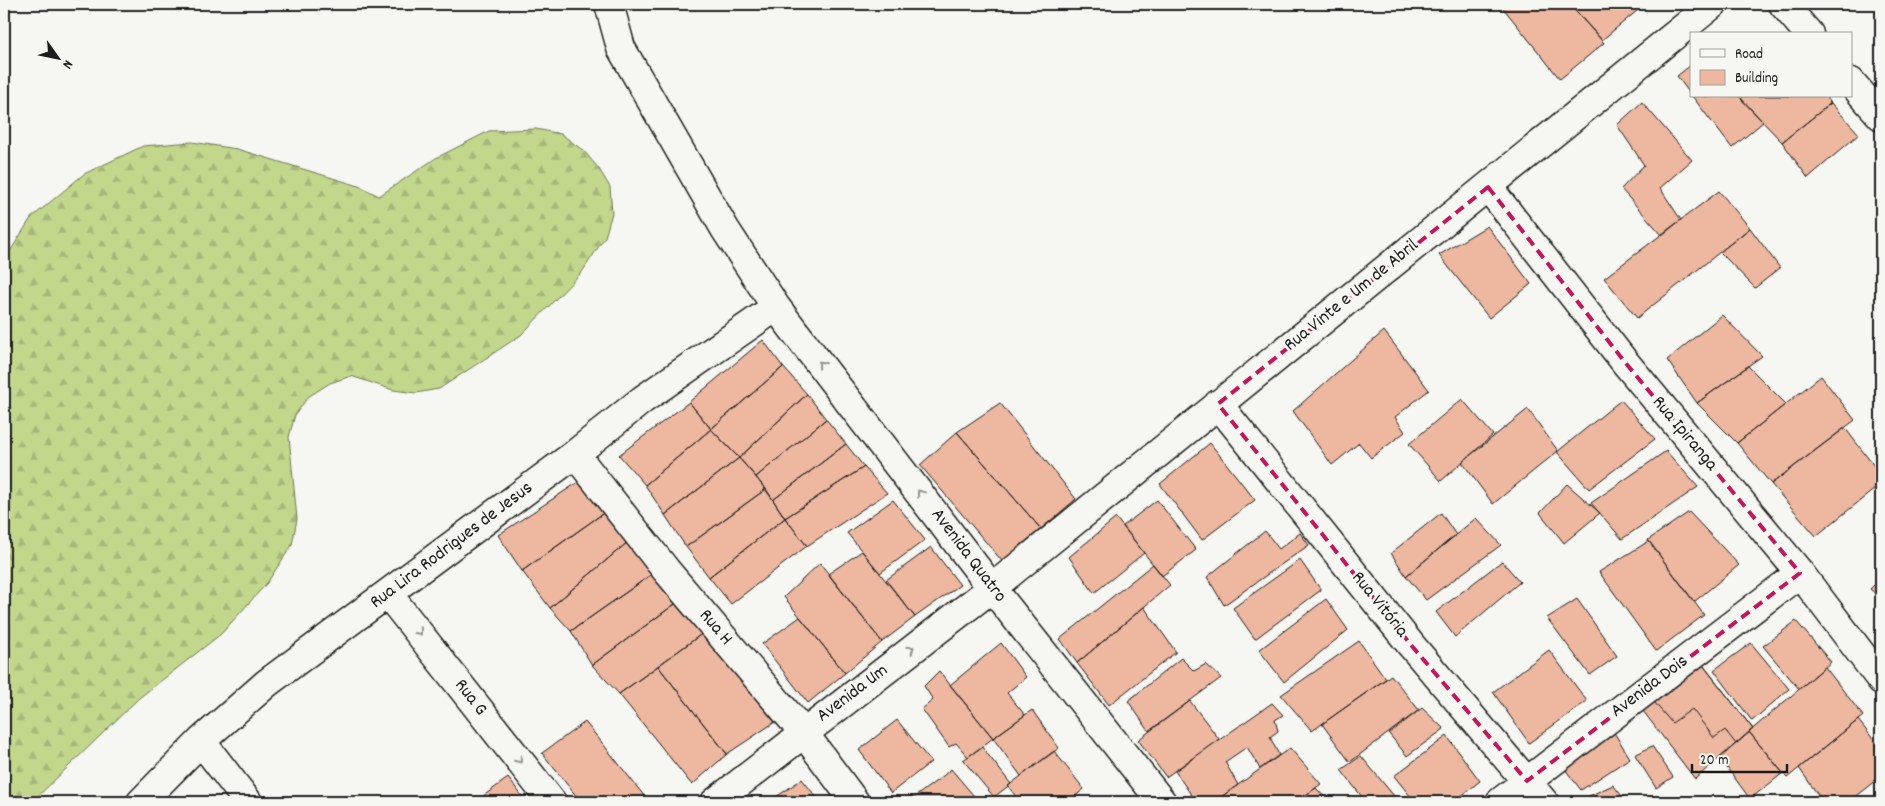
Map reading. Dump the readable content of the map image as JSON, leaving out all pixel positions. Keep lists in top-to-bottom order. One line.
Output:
{"streets":{"street":["Rua Vinte e Um de Abril","Rua Ipiranga","Rua Lira Rodrigues de Jesus","Avenida Quatro","Rua Vitória","Rua H","Avenida Dois","Avenida Um","Rua G"]},"crossings":[["Rua Vinte e Um de Abril","Rua Ipiranga"],["Rua Vinte e Um de Abril","Avenida Quatro"],["Rua Vinte e Um de Abril","Rua Vitória"],["Rua Vinte e Um de Abril","Avenida Um"],["Rua Ipiranga","Avenida Dois"],["Rua Lira Rodrigues de Jesus","Avenida Quatro"],["Rua Lira Rodrigues de Jesus","Rua H"],["Rua Lira Rodrigues de Jesus","Rua G"],["Avenida Quatro","Avenida Um"],["Rua Vitória","Avenida Dois"],["Rua H","Avenida Um"]],"one_way":["Avenida Quatro","Avenida Um","Rua G"],"legend":["Road","Building"],"scale_bar":"20 m","north":"bottom right"}
